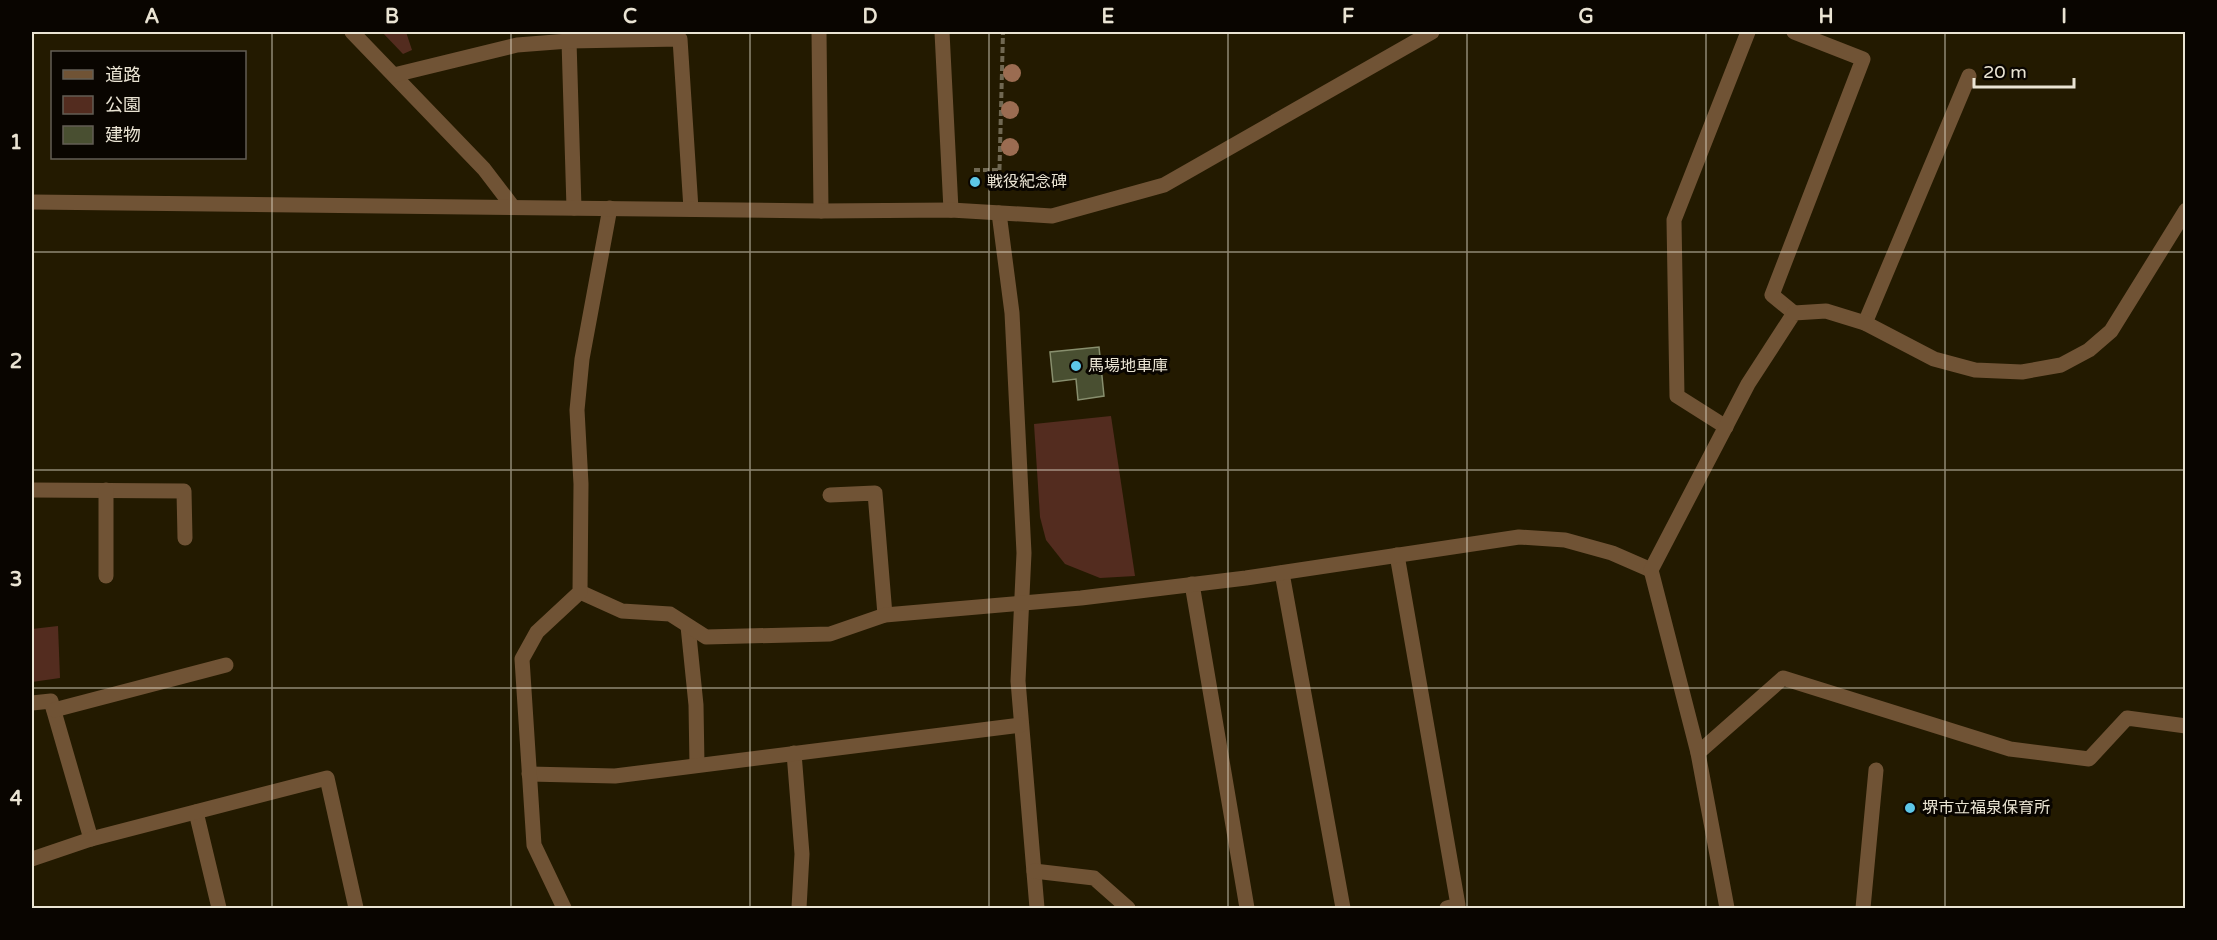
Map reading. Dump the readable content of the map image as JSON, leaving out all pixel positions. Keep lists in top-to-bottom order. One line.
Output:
{"places":["戦役紀念碑","馬場地車庫","堺市立福泉保育所"],"legend":["道路","公園","建物"],"scale_bar":"20 m","grid":{"columns":["A","B","C","D","E","F","G","H","I"],"rows":["1","2","3","4"]}}
